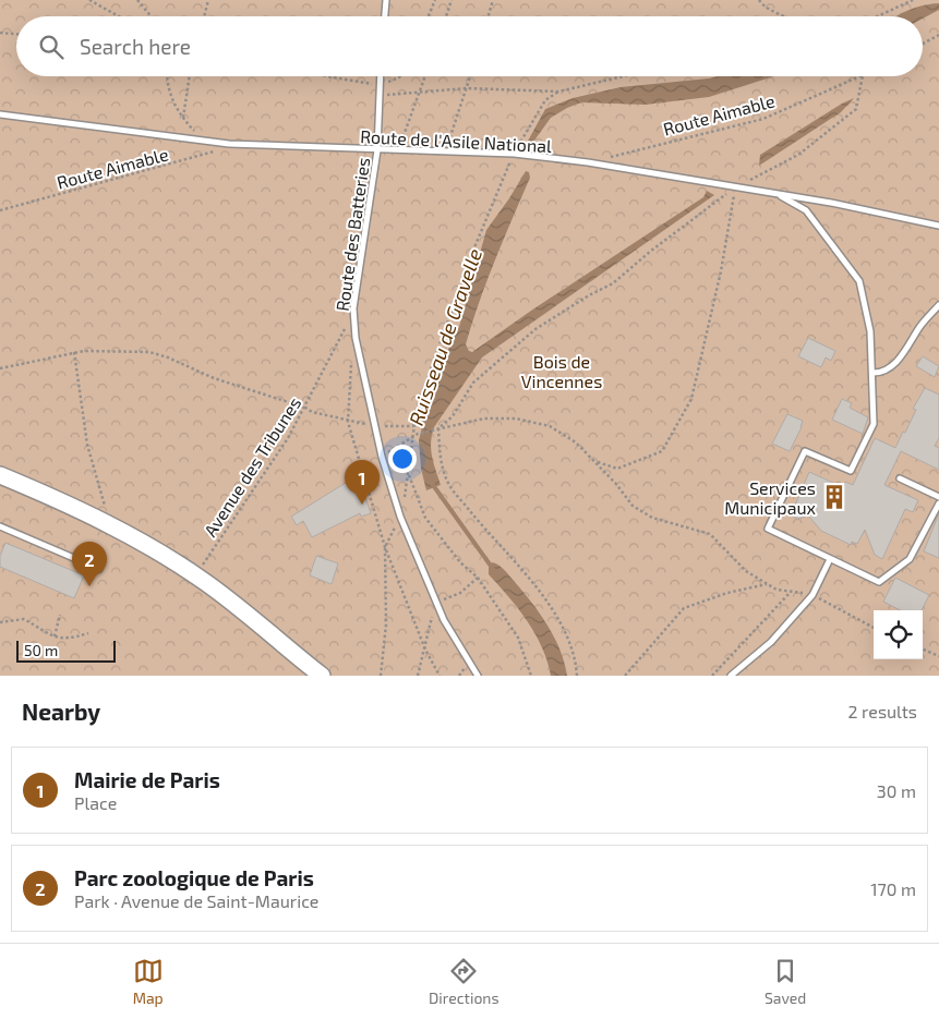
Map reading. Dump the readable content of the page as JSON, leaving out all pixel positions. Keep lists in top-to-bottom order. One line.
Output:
{"streets":{"lane":["Route de l'Asile National","Route des Batteries"],"path":["Route Aimable","Avenue des Tribunes"]},"crossings":[["Route Aimable","Route de l'Asile National"],["Route de l'Asile National","Route des Batteries"],["Route des Batteries","Avenue des Tribunes"]],"water":["Ruisseau de Gravelle"],"parks":["Bois de Vincennes"],"places":{"building":["Services Municipaux"]},"scale_bar":"50 m","page":{"search":"Search here","pins":["1","2"],"scale":"50 m","heading":["Nearby","2 results"],"list":[{"mark":"1","name":"Mairie de Paris","note":"Place","value":"30 m"},{"mark":"2","name":"Parc zoologique de Paris","note":"Park · Avenue de Saint-Maurice","value":"170 m"}],"nav":["Map","Directions","Saved"]}}
